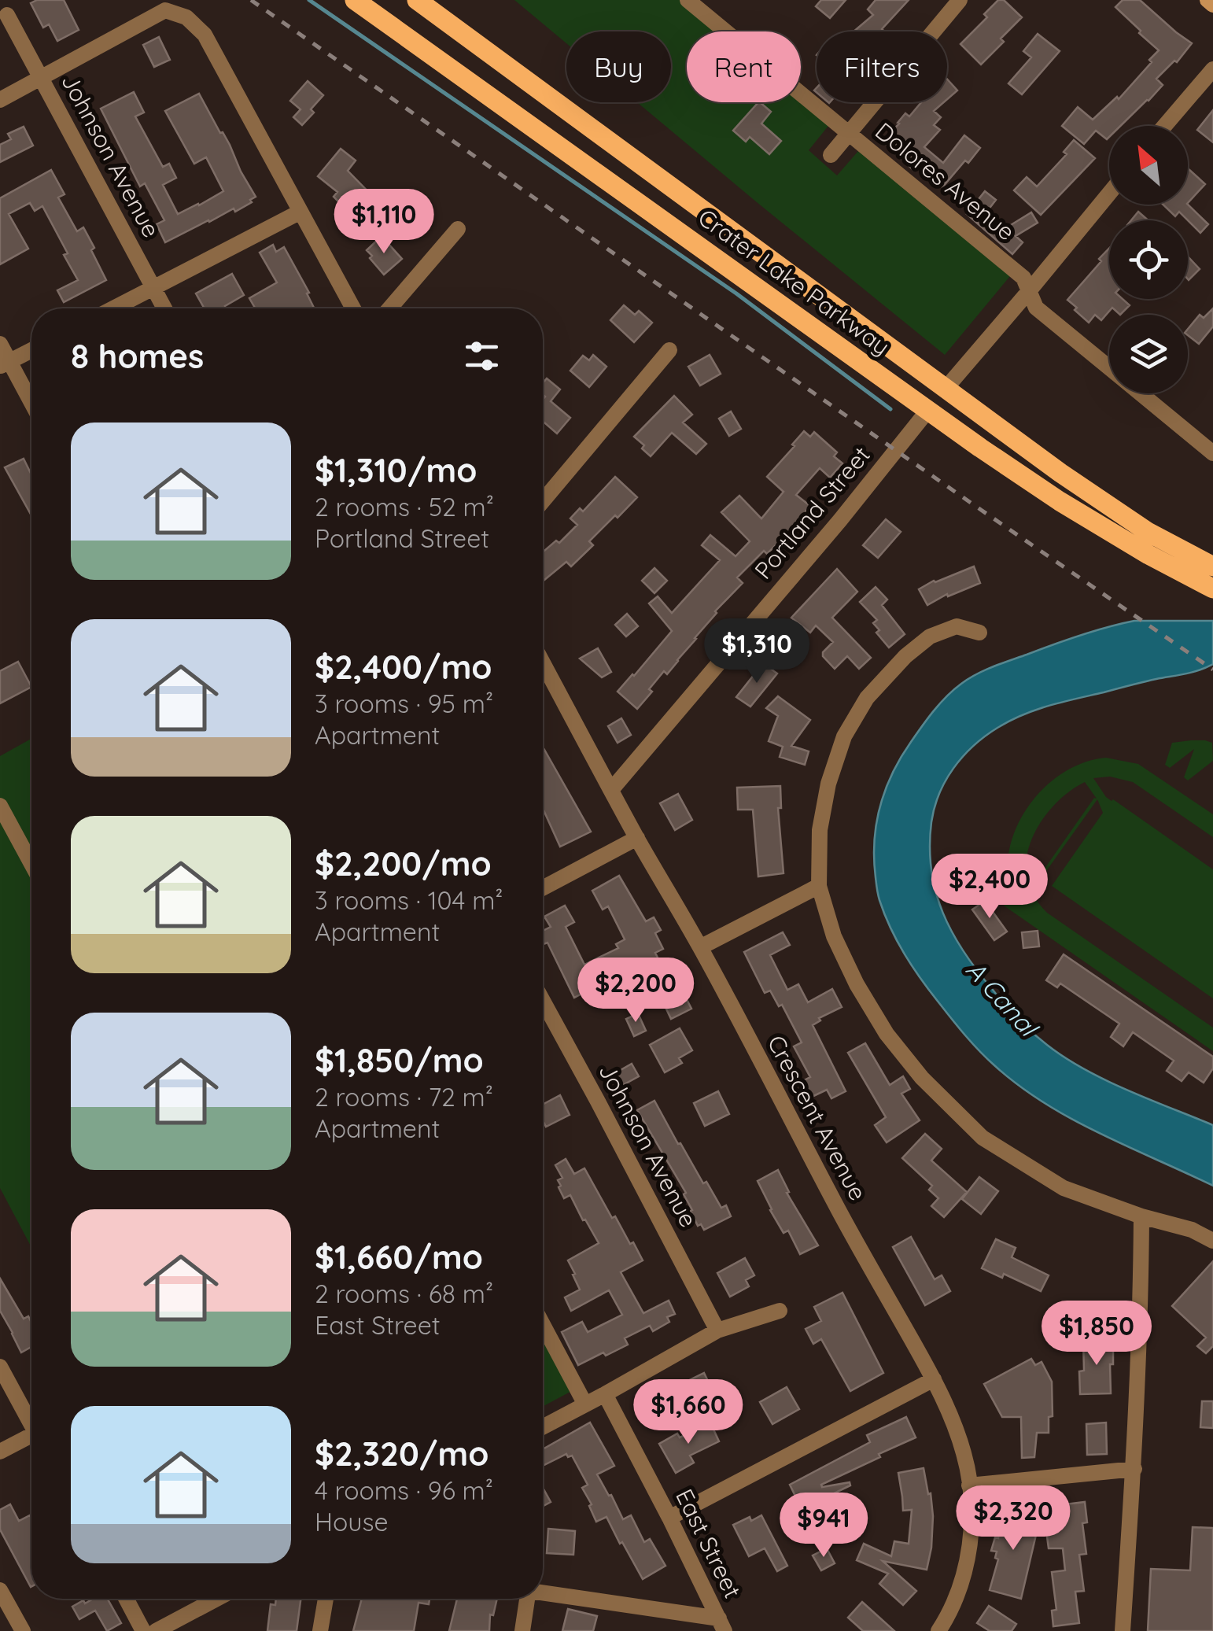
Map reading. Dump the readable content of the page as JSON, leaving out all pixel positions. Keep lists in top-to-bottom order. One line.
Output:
{"streets":{"main road":["Crater Lake Parkway"],"street":["Johnson Avenue","Dolores Avenue","Portland Street","Crescent Avenue","East Street"]},"crossings":[["Crater Lake Parkway","Portland Street"],["Portland Street","Crescent Avenue"]],"water":["A Canal"],"north":"top left","page":{"chip":["Buy","Rent","Filters"],"price":["$1,110","$1,310","$2,400","$2,200","$1,850","$1,660","$2,320","$941"],"heading":"8 homes","list":[{"name":"$1,310/mo","note":"2 rooms · 52 m² · Portland Street"},{"name":"$2,400/mo","note":"3 rooms · 95 m² · Apartment"},{"name":"$2,200/mo","note":"3 rooms · 104 m² · Apartment"},{"name":"$1,850/mo","note":"2 rooms · 72 m² · Apartment"},{"name":"$1,660/mo","note":"2 rooms · 68 m² · East Street"},{"name":"$2,320/mo","note":"4 rooms · 96 m² · House"}]}}
